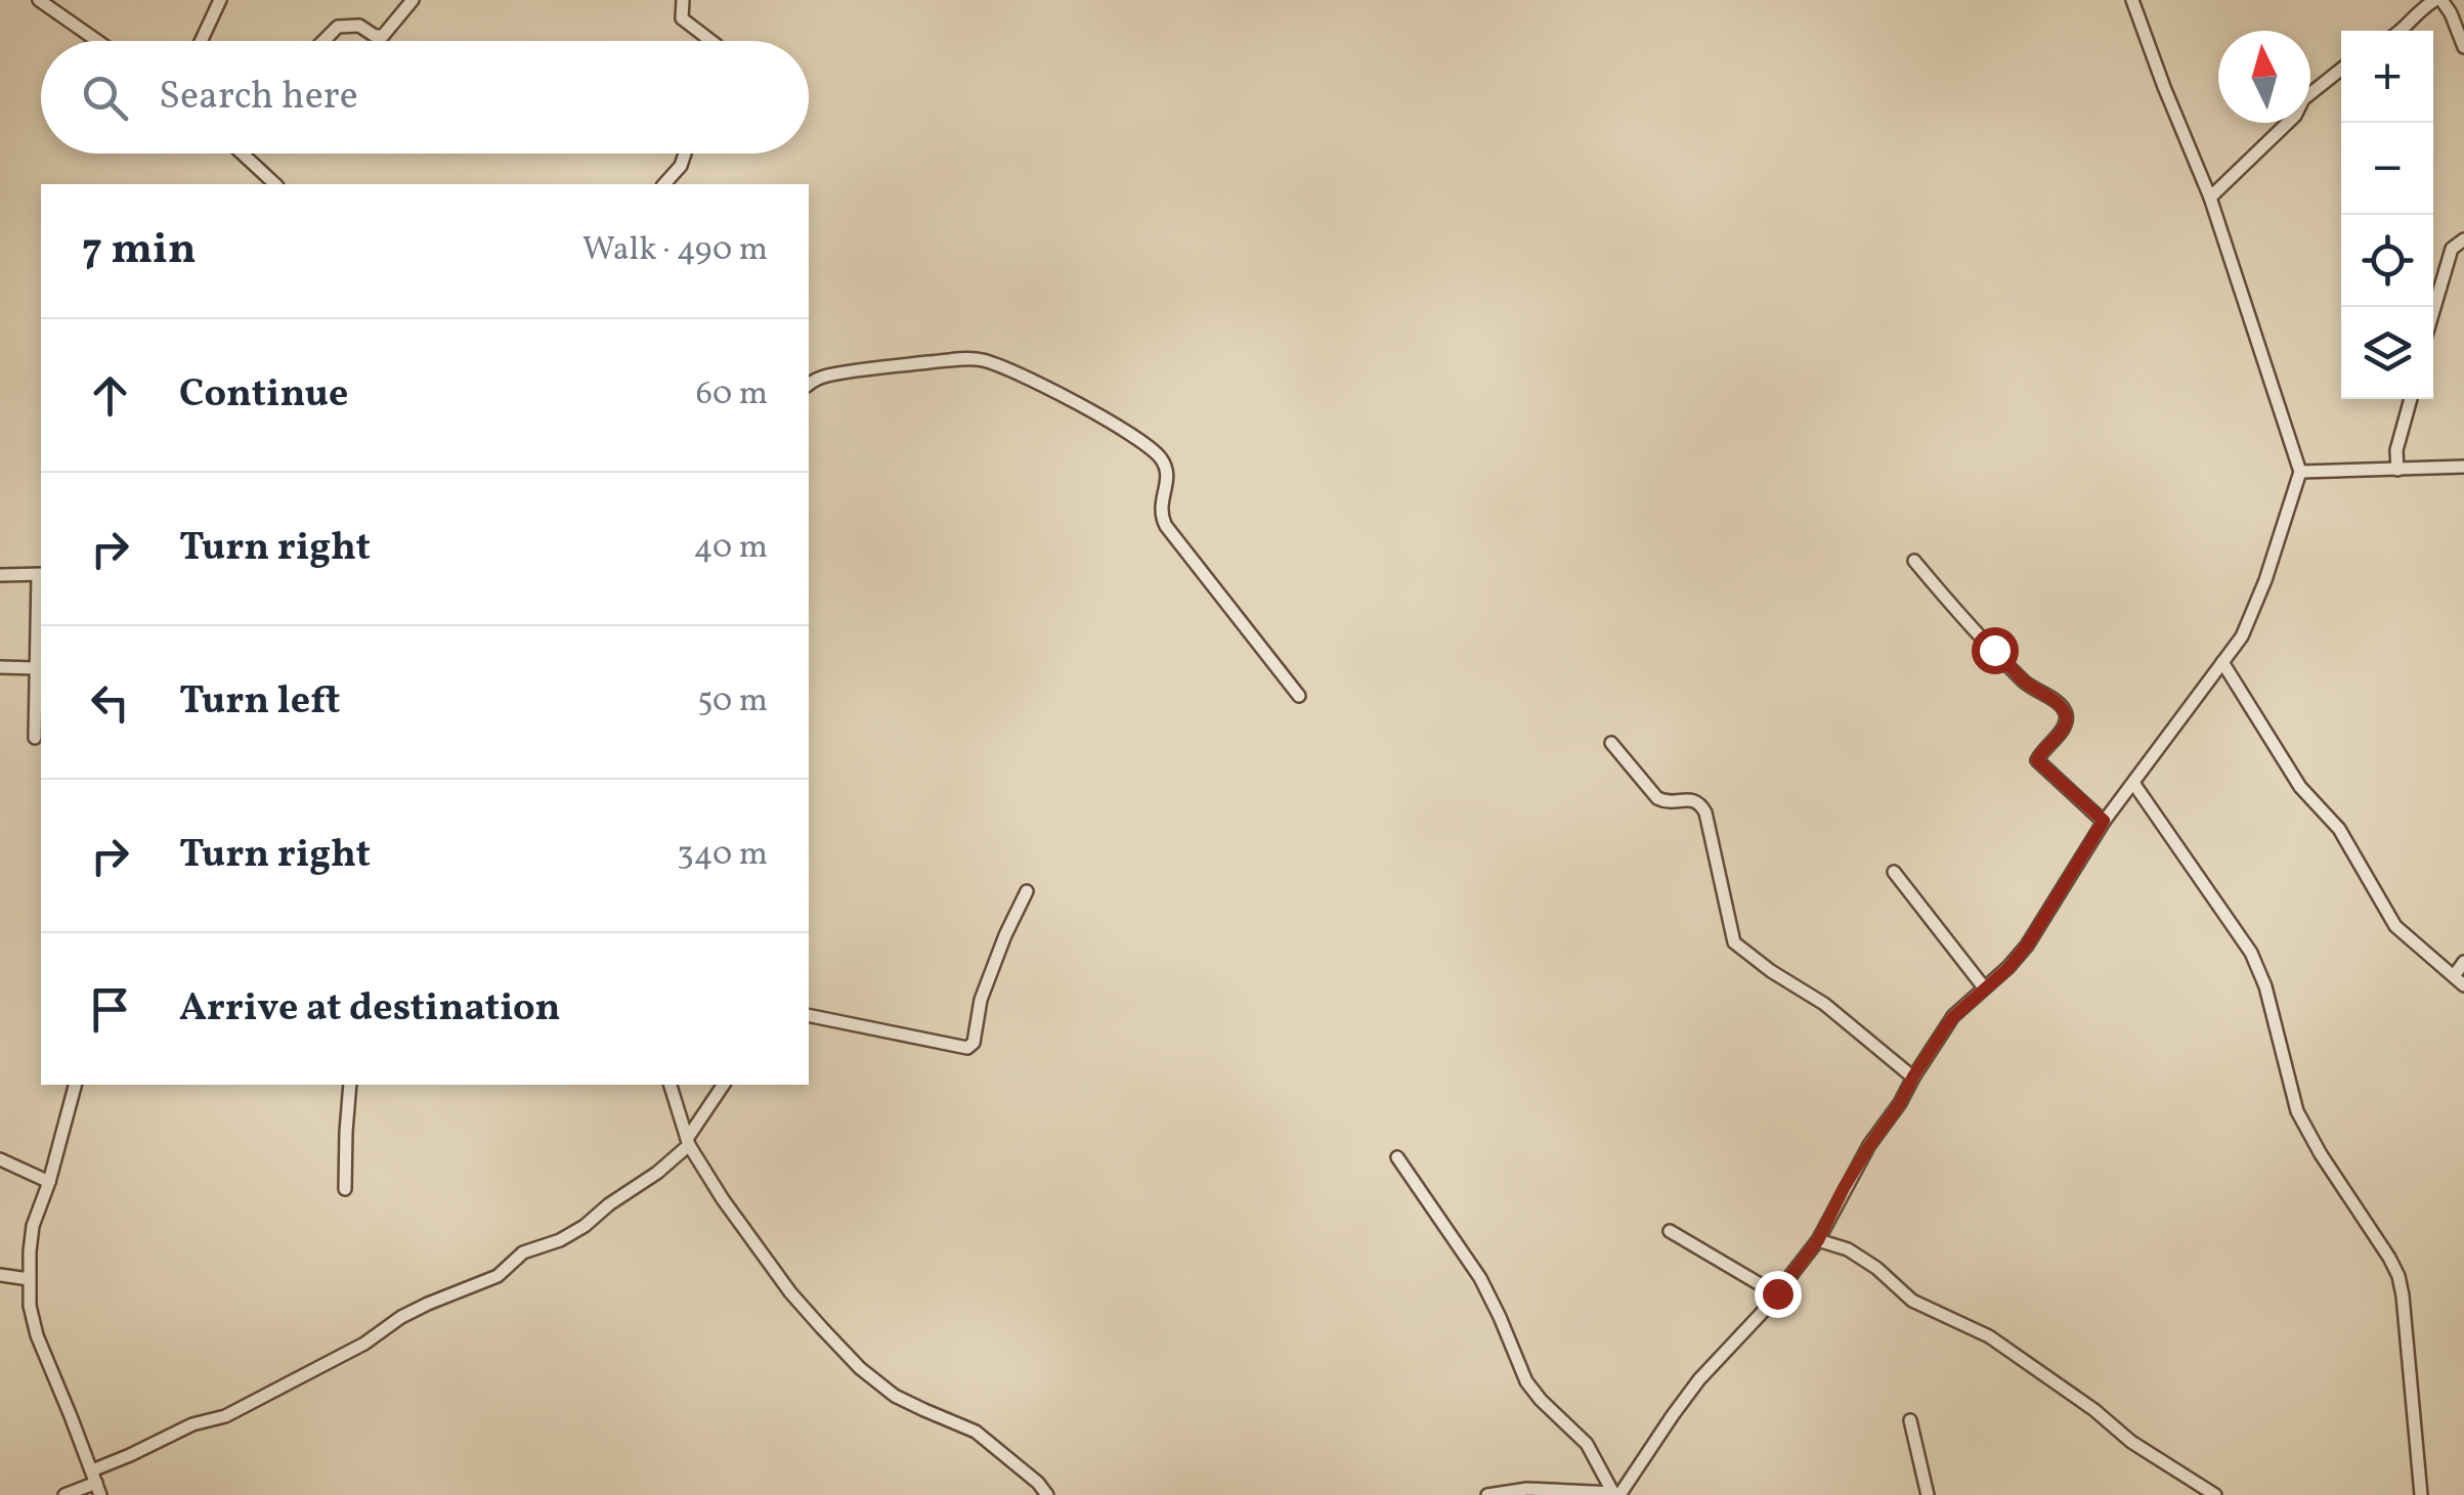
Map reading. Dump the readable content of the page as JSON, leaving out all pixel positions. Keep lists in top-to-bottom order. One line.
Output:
{"north":"top","page":{"map_buttons":["+","−"],"search":"Search here","heading":["7 min","Walk · 490 m"],"list":[["Continue","60 m"],["Turn right","40 m"],["Turn left","50 m"],["Turn right","340 m"],"Arrive at destination"]}}
